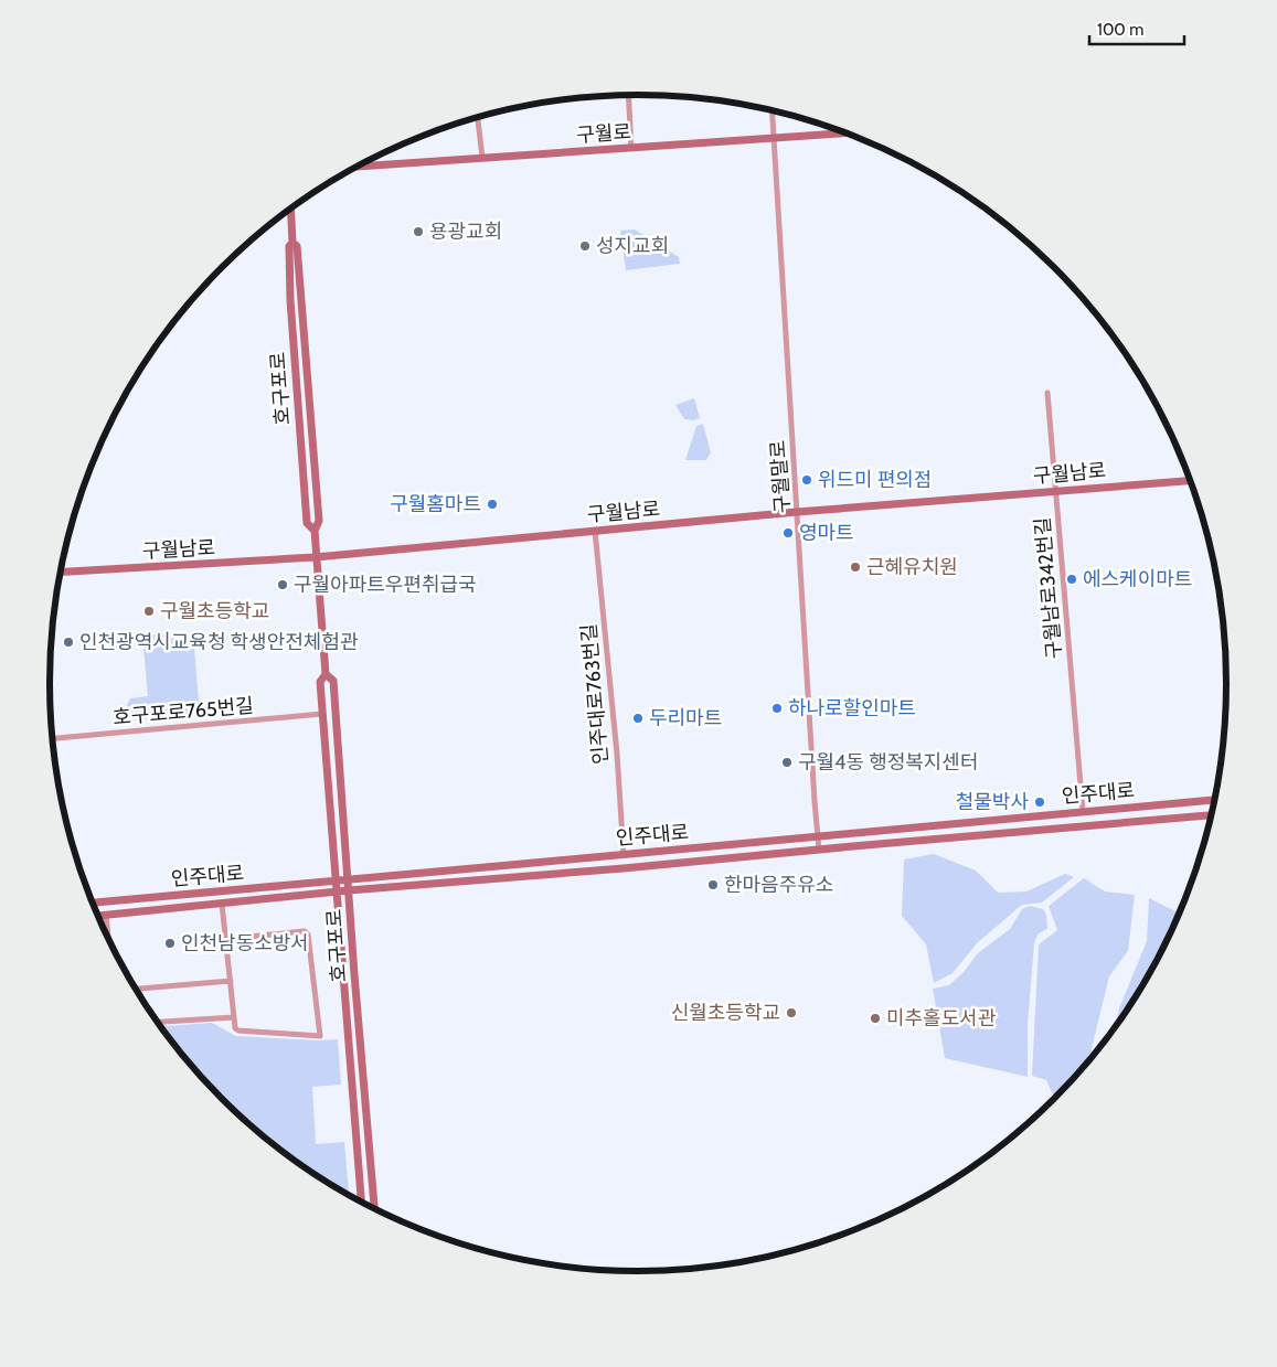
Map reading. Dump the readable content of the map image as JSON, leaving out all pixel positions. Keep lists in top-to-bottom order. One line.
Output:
{"streets":{"main road":["구월로","호구포로","구월남로","인주대로"],"street":["구월말로","구월남로342번길","인주대로763번길","호구포로765번길"]},"crossings":[["구월로","구월말로"],["호구포로","구월남로"],["호구포로","호구포로765번길"],["호구포로","인주대로"],["구월남로","구월말로"],["구월남로","구월남로342번길"],["구월남로","인주대로763번길"],["구월말로","인주대로"],["구월남로342번길","인주대로"],["인주대로763번길","인주대로"]],"places":["용광교회","성지교회","위드미 편의점","구월홈마트","영마트","근혜유치원","에스케이마트","구월아파트우편취급국","구월초등학교","인천광역시교육청 학생안전체험관","하나로할인마트","두리마트","구월4동 행정복지센터","철물박사","한마음주유소","인천남동소방서","신월초등학교","미추홀도서관"],"scale_bar":"100 m"}
